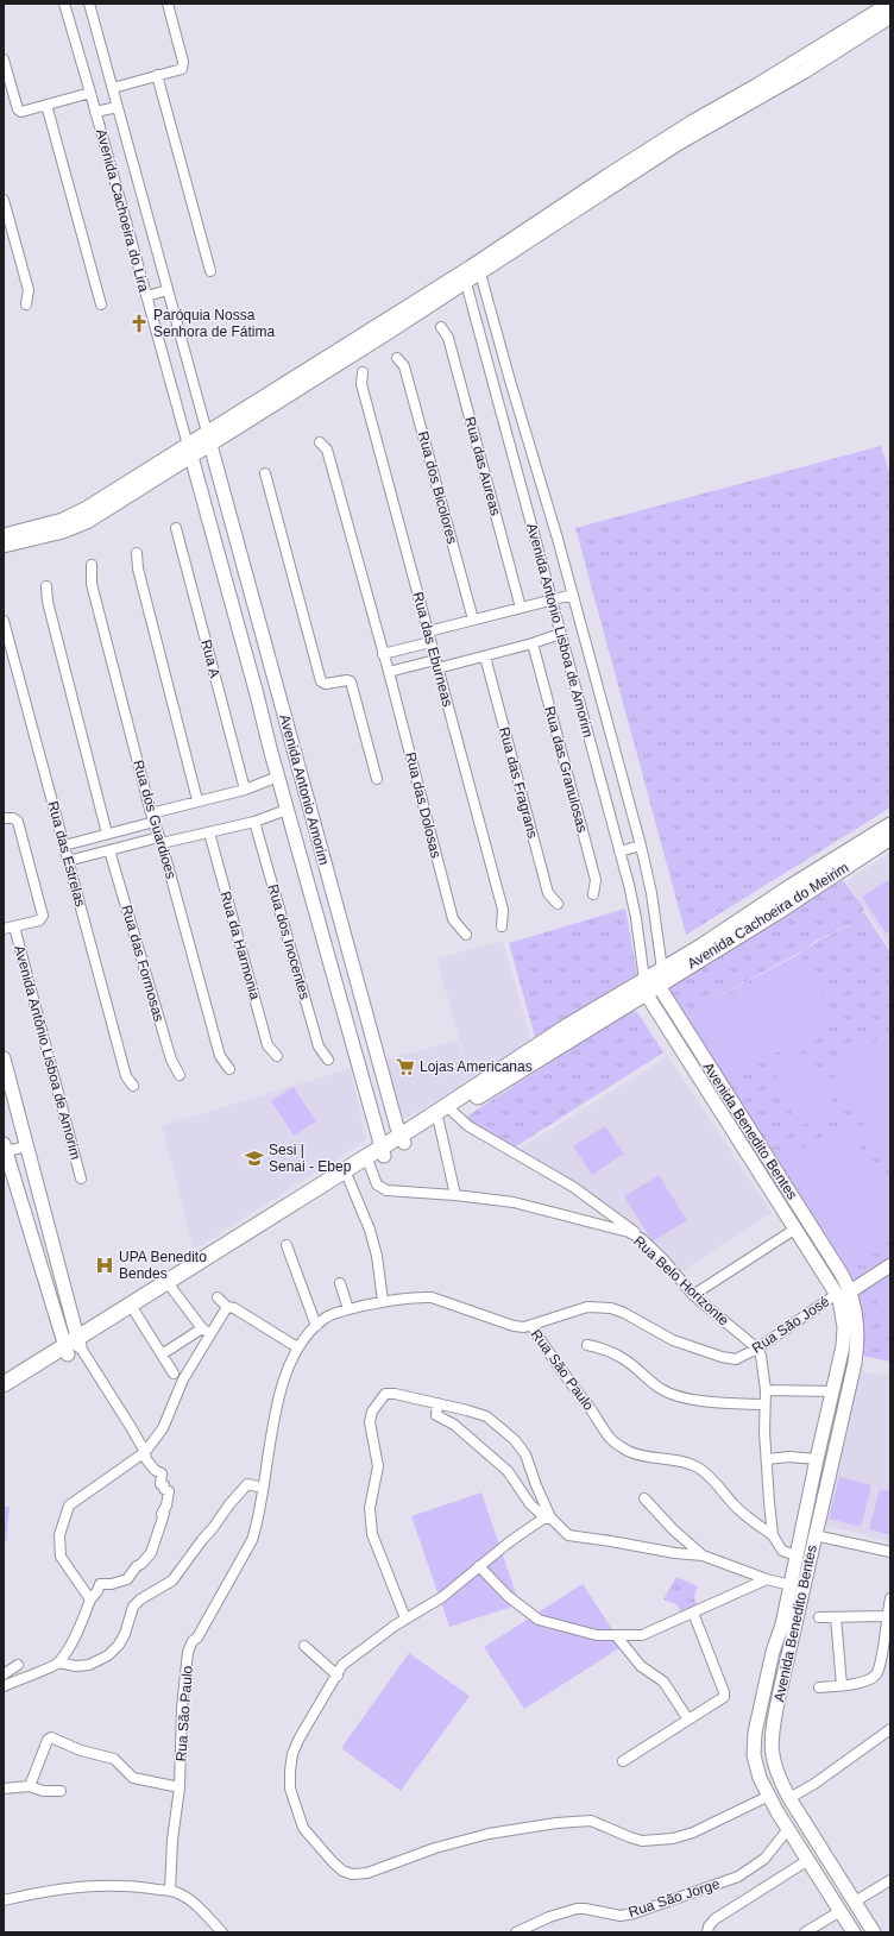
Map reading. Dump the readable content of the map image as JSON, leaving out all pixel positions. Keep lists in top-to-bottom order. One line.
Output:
{"streets":{"main road":["Avenida Cachoeira do Meirim"],"street":["Avenida Cachoeira do Lira","Rua das Aureas","Rua dos Bicolores","Avenida Antonio Lisboa de Amorim","Rua das Eburneas","Rua A","Rua das Granulosas","Rua das Fragrans","Avenida Antonio Amorim","Rua das Dolosas","Rua dos Guardioes","Rua das Estrelas","Rua dos Inocentes","Rua da Harmonia","Rua das Formosas","Avenida Antônio Lisboa de Amorim","Avenida Benedito Bentes","Rua Belo Horizonte","Rua São José","Rua São Paulo","Rua São Jorge"]},"crossings":[["Avenida Cachoeira do Lira","Avenida Antonio Amorim"],["Avenida Antonio Lisboa de Amorim","Avenida Cachoeira do Meirim"],["Avenida Antonio Lisboa de Amorim","Avenida Benedito Bentes"],["Rua A","Avenida Antonio Amorim"],["Avenida Antonio Amorim","Rua dos Guardioes"],["Avenida Antonio Amorim","Rua das Estrelas"],["Avenida Antonio Amorim","Rua dos Inocentes"],["Avenida Antonio Amorim","Rua da Harmonia"],["Avenida Antonio Amorim","Rua das Formosas"],["Avenida Cachoeira do Meirim","Avenida Benedito Bentes"],["Avenida Benedito Bentes","Rua São José"],["Avenida Benedito Bentes","Rua São Jorge"],["Rua Belo Horizonte","Rua São José"],["Rua São José","Rua São Paulo"]],"places":{"church":["Paróquia Nossa Senhora de Fátima"],"supermarket":["Lojas Americanas"],"school or university":["Sesi | Senai - Ebep"],"hospital":["UPA Benedito Bendes"]}}
